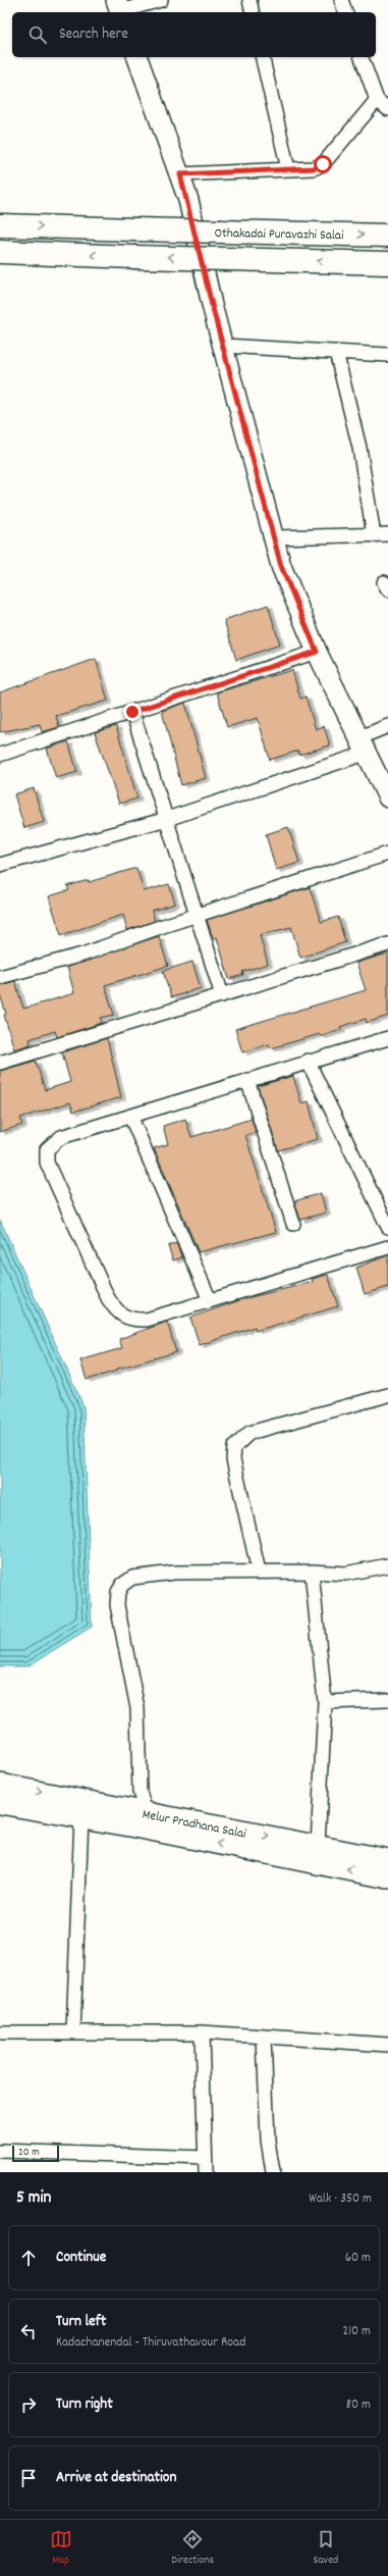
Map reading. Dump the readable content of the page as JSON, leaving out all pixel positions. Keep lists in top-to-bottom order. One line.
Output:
{"streets":{"highway":["Othakadai Puravazhi Salai"],"main road":["Melur Pradhana Salai"]},"scale_bar":"20 m","page":{"search":"Search here","scale":"20 m","heading":["5 min","Walk · 350 m"],"list":[["Continue","60 m"],["Turn left","Kadachanendal - Thiruvathavour Road","210 m"],["Turn right","80 m"],"Arrive at destination"],"nav":["Map","Directions","Saved"]}}
